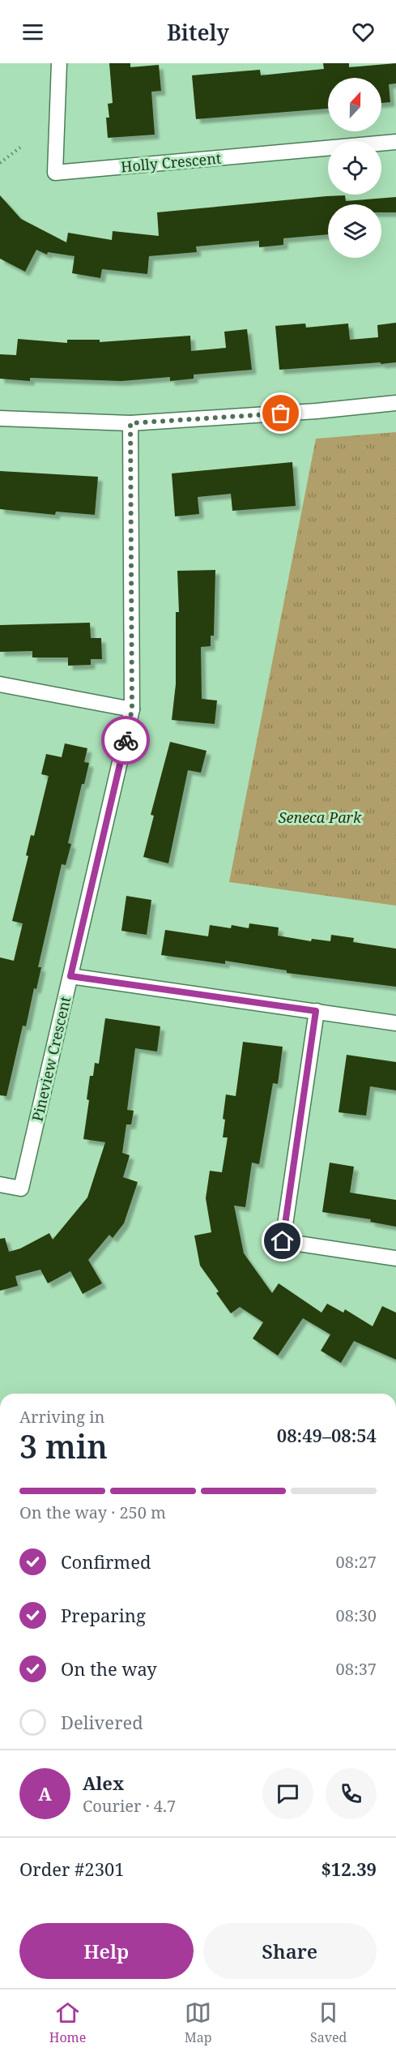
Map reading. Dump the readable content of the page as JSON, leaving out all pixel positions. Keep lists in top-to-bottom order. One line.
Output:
{"streets":{"street":["Holly Crescent","Pineview Crescent"]},"parks":["Seneca Park"],"north":"top","page":{"header":"Bitely","heading":["3 min","Arriving in","08:49–08:54"],"panel":["Alex","Courier · 4.7","Order #2301","$12.39"],"bar":"On the way · 250 m","list":[["Confirmed","08:27"],["Preparing","08:30"],["On the way","08:37"],"Delivered"],"round":"A","buttons":["Help","Share"],"tabs":["Home","Map","Saved"]}}
